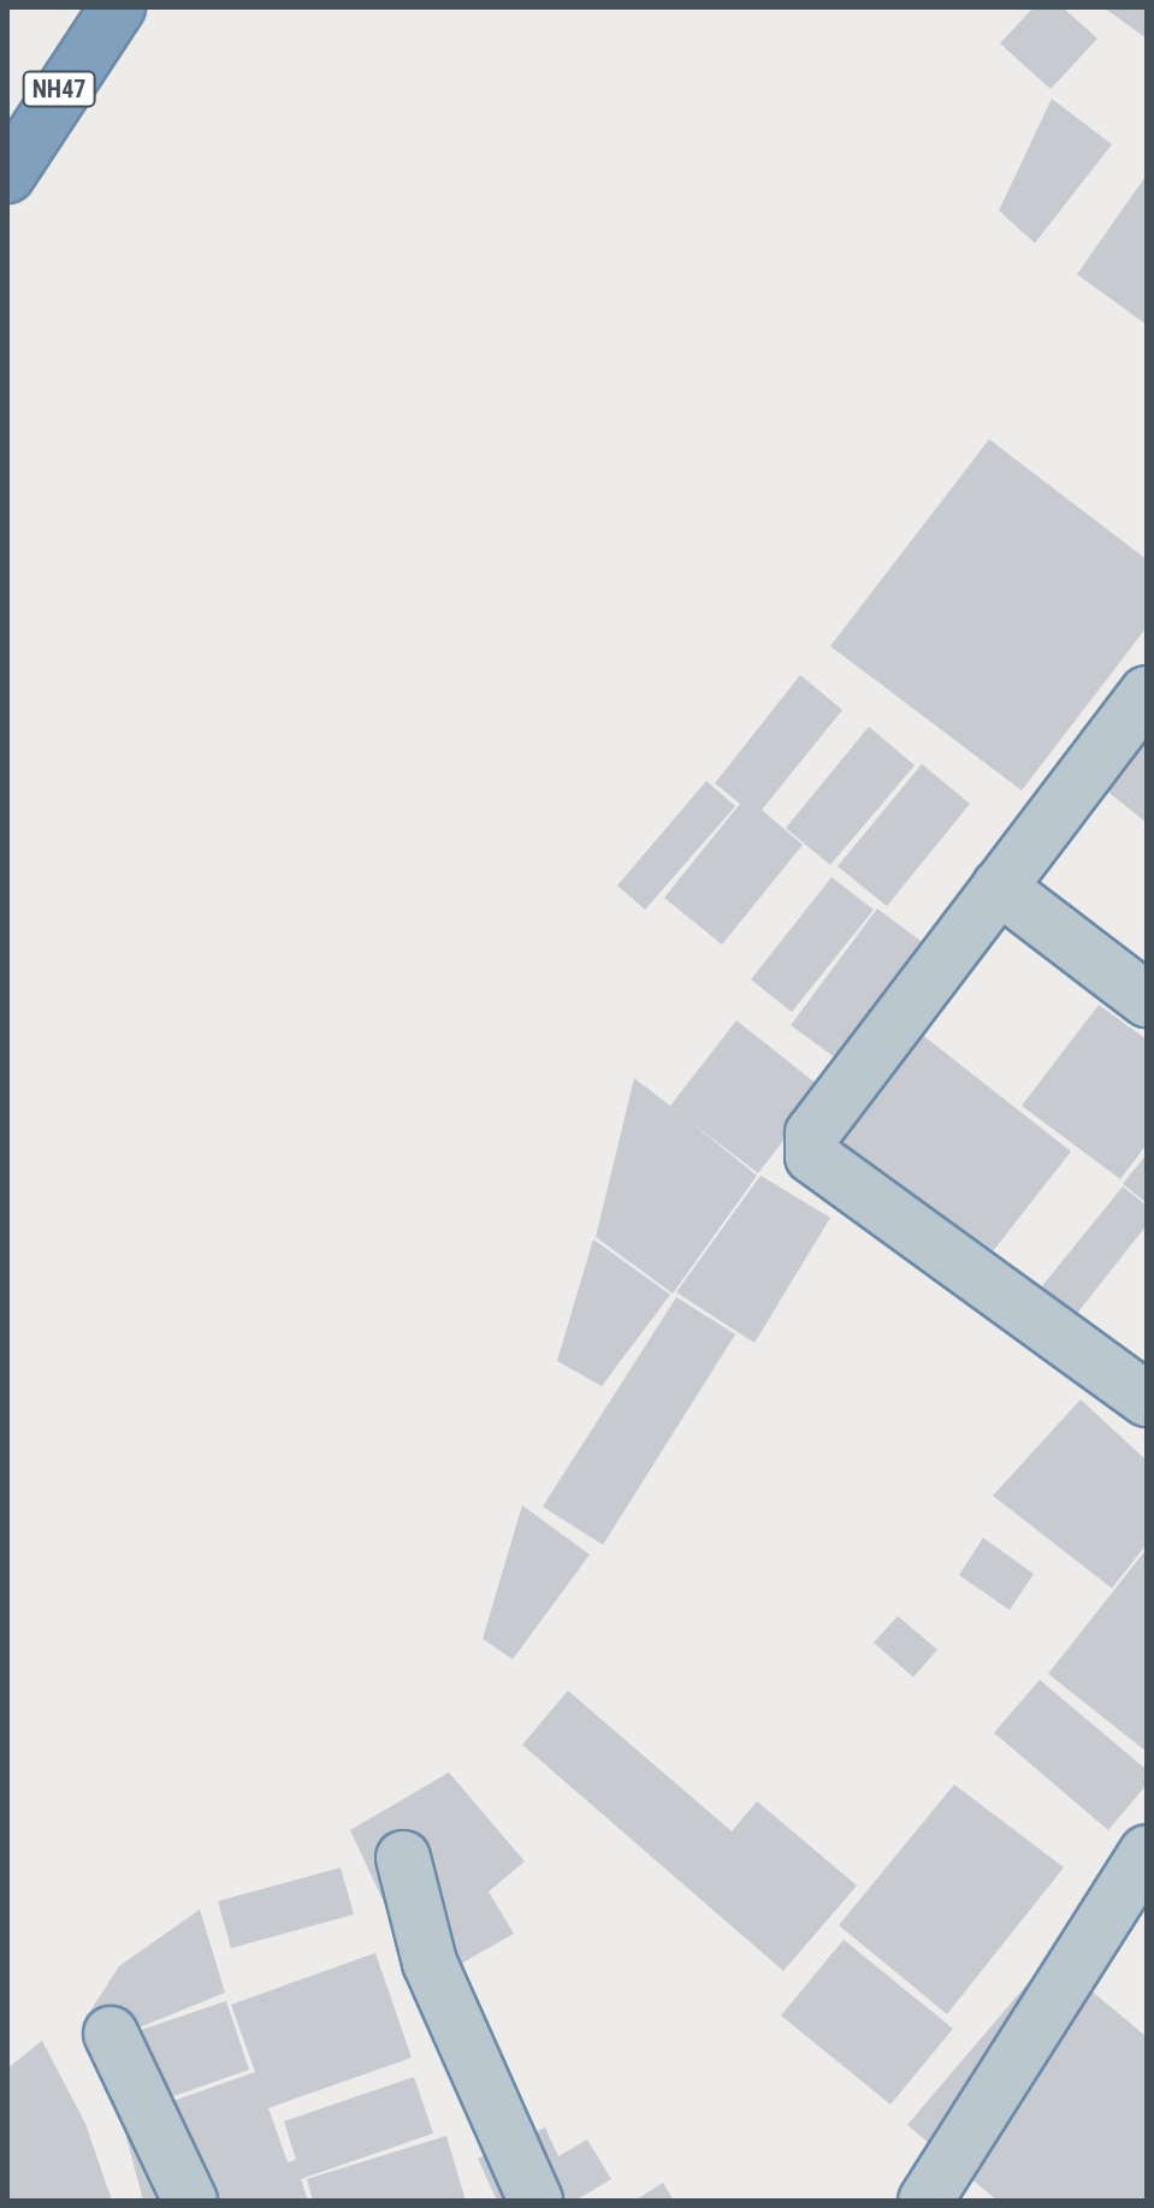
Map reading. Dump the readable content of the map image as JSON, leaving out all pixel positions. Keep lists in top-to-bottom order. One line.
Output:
{"streets":{"highway":["NH47"]}}
